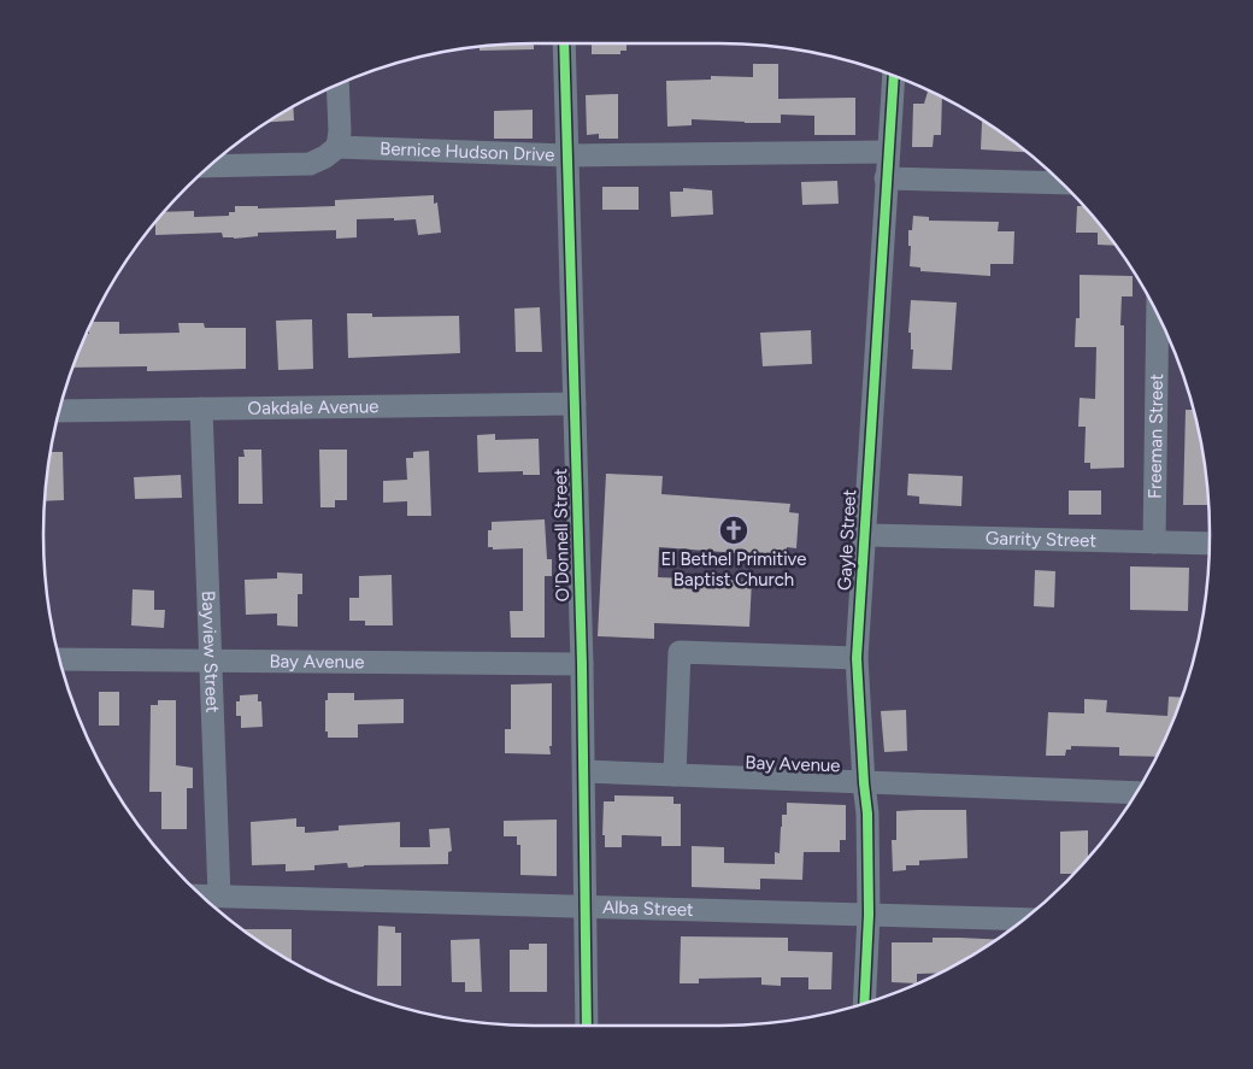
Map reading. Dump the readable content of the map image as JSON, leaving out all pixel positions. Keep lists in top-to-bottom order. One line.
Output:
{"streets":{"street":["Bernice Hudson Drive","Oakdale Avenue","Freeman Street","O'Donnell Street","Garrity Street","Gayle Street","Bayview Street","Bay Avenue","Alba Street"]},"crossings":[["Bernice Hudson Drive","O'Donnell Street"],["Bernice Hudson Drive","Gayle Street"],["Oakdale Avenue","O'Donnell Street"],["Oakdale Avenue","Bayview Street"],["Freeman Street","Garrity Street"],["O'Donnell Street","Bay Avenue"],["O'Donnell Street","Alba Street"],["Garrity Street","Gayle Street"],["Gayle Street","Bay Avenue"],["Gayle Street","Alba Street"],["Bayview Street","Bay Avenue"],["Bayview Street","Alba Street"]],"places":{"church":["El Bethel Primitive Baptist Church"]}}
